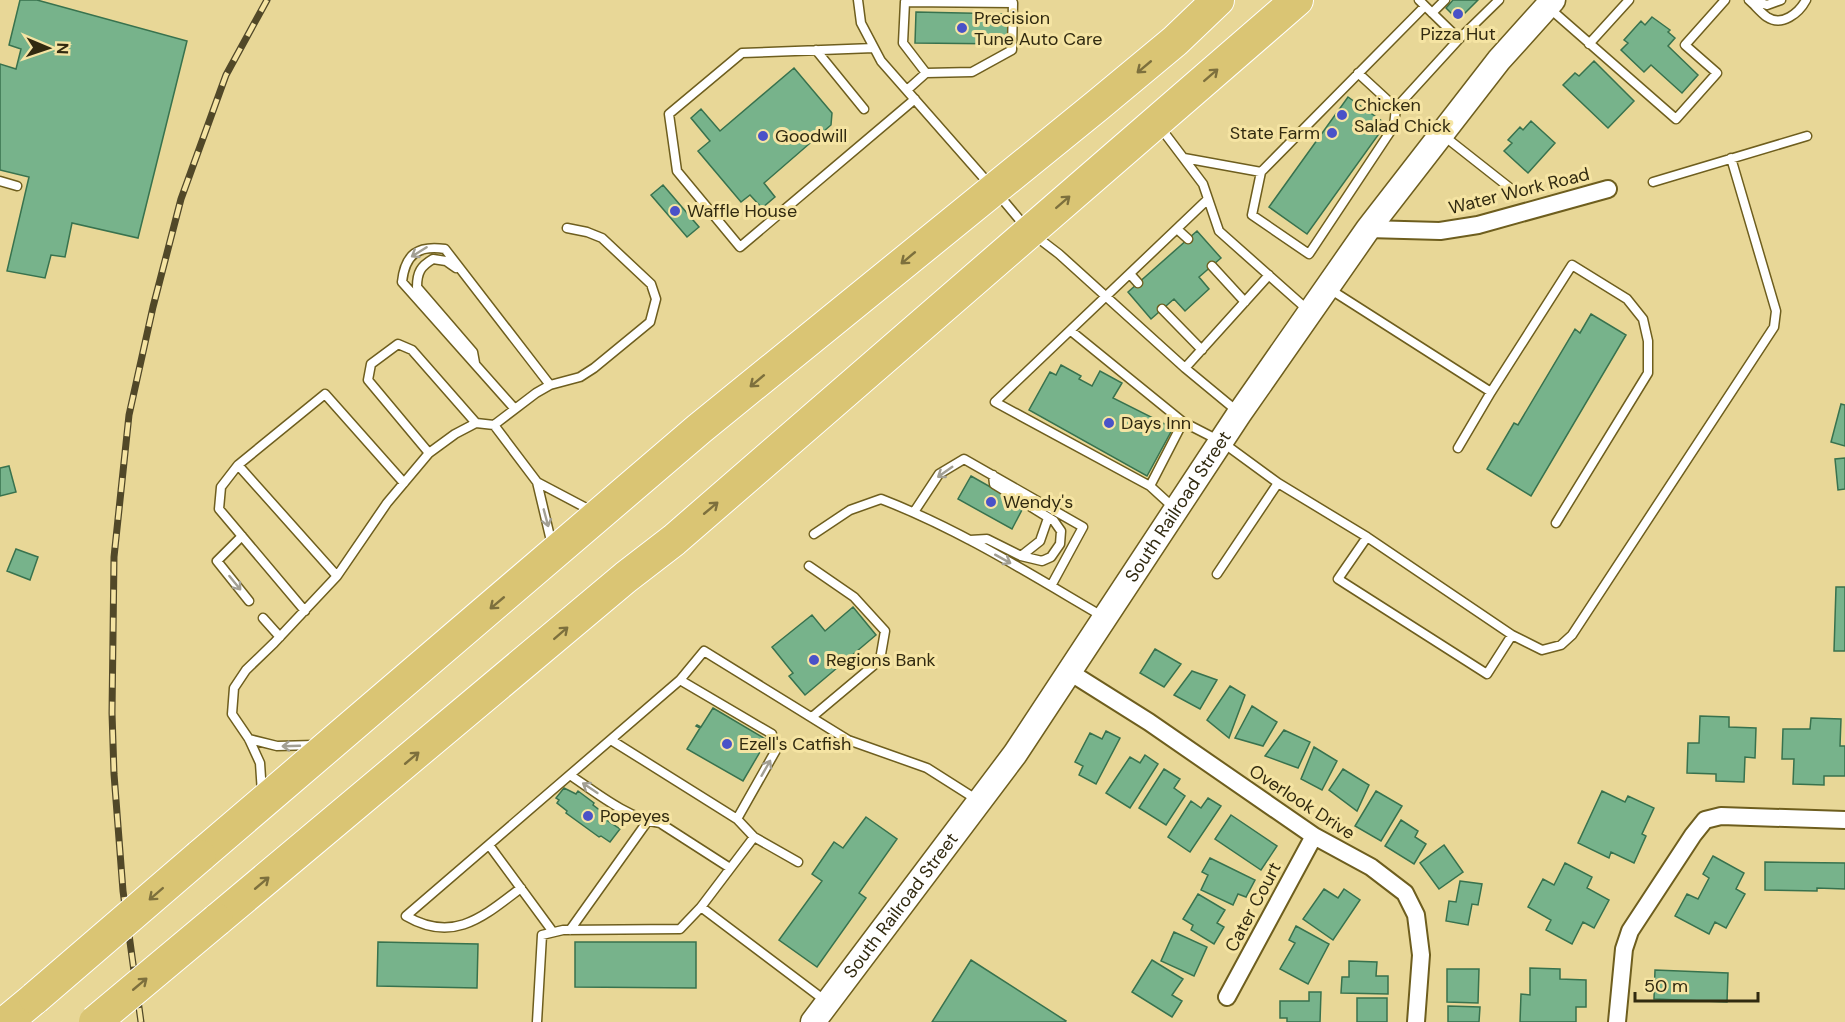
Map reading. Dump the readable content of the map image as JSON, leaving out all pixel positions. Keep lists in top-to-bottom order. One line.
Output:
{"streets":{"street":["Water Work Road","South Railroad Street","Overlook Drive","Cater Court"]},"crossings":[["Water Work Road","South Railroad Street"],["South Railroad Street","Overlook Drive"],["Overlook Drive","Cater Court"]],"places":["Pizza Hut","Precision Tune Auto Care","Chicken Salad Chick","State Farm","Goodwill","Waffle House","Days Inn","Wendy's","Regions Bank","Ezell's Catfish","Popeyes"],"scale_bar":"50 m","north":"right"}
